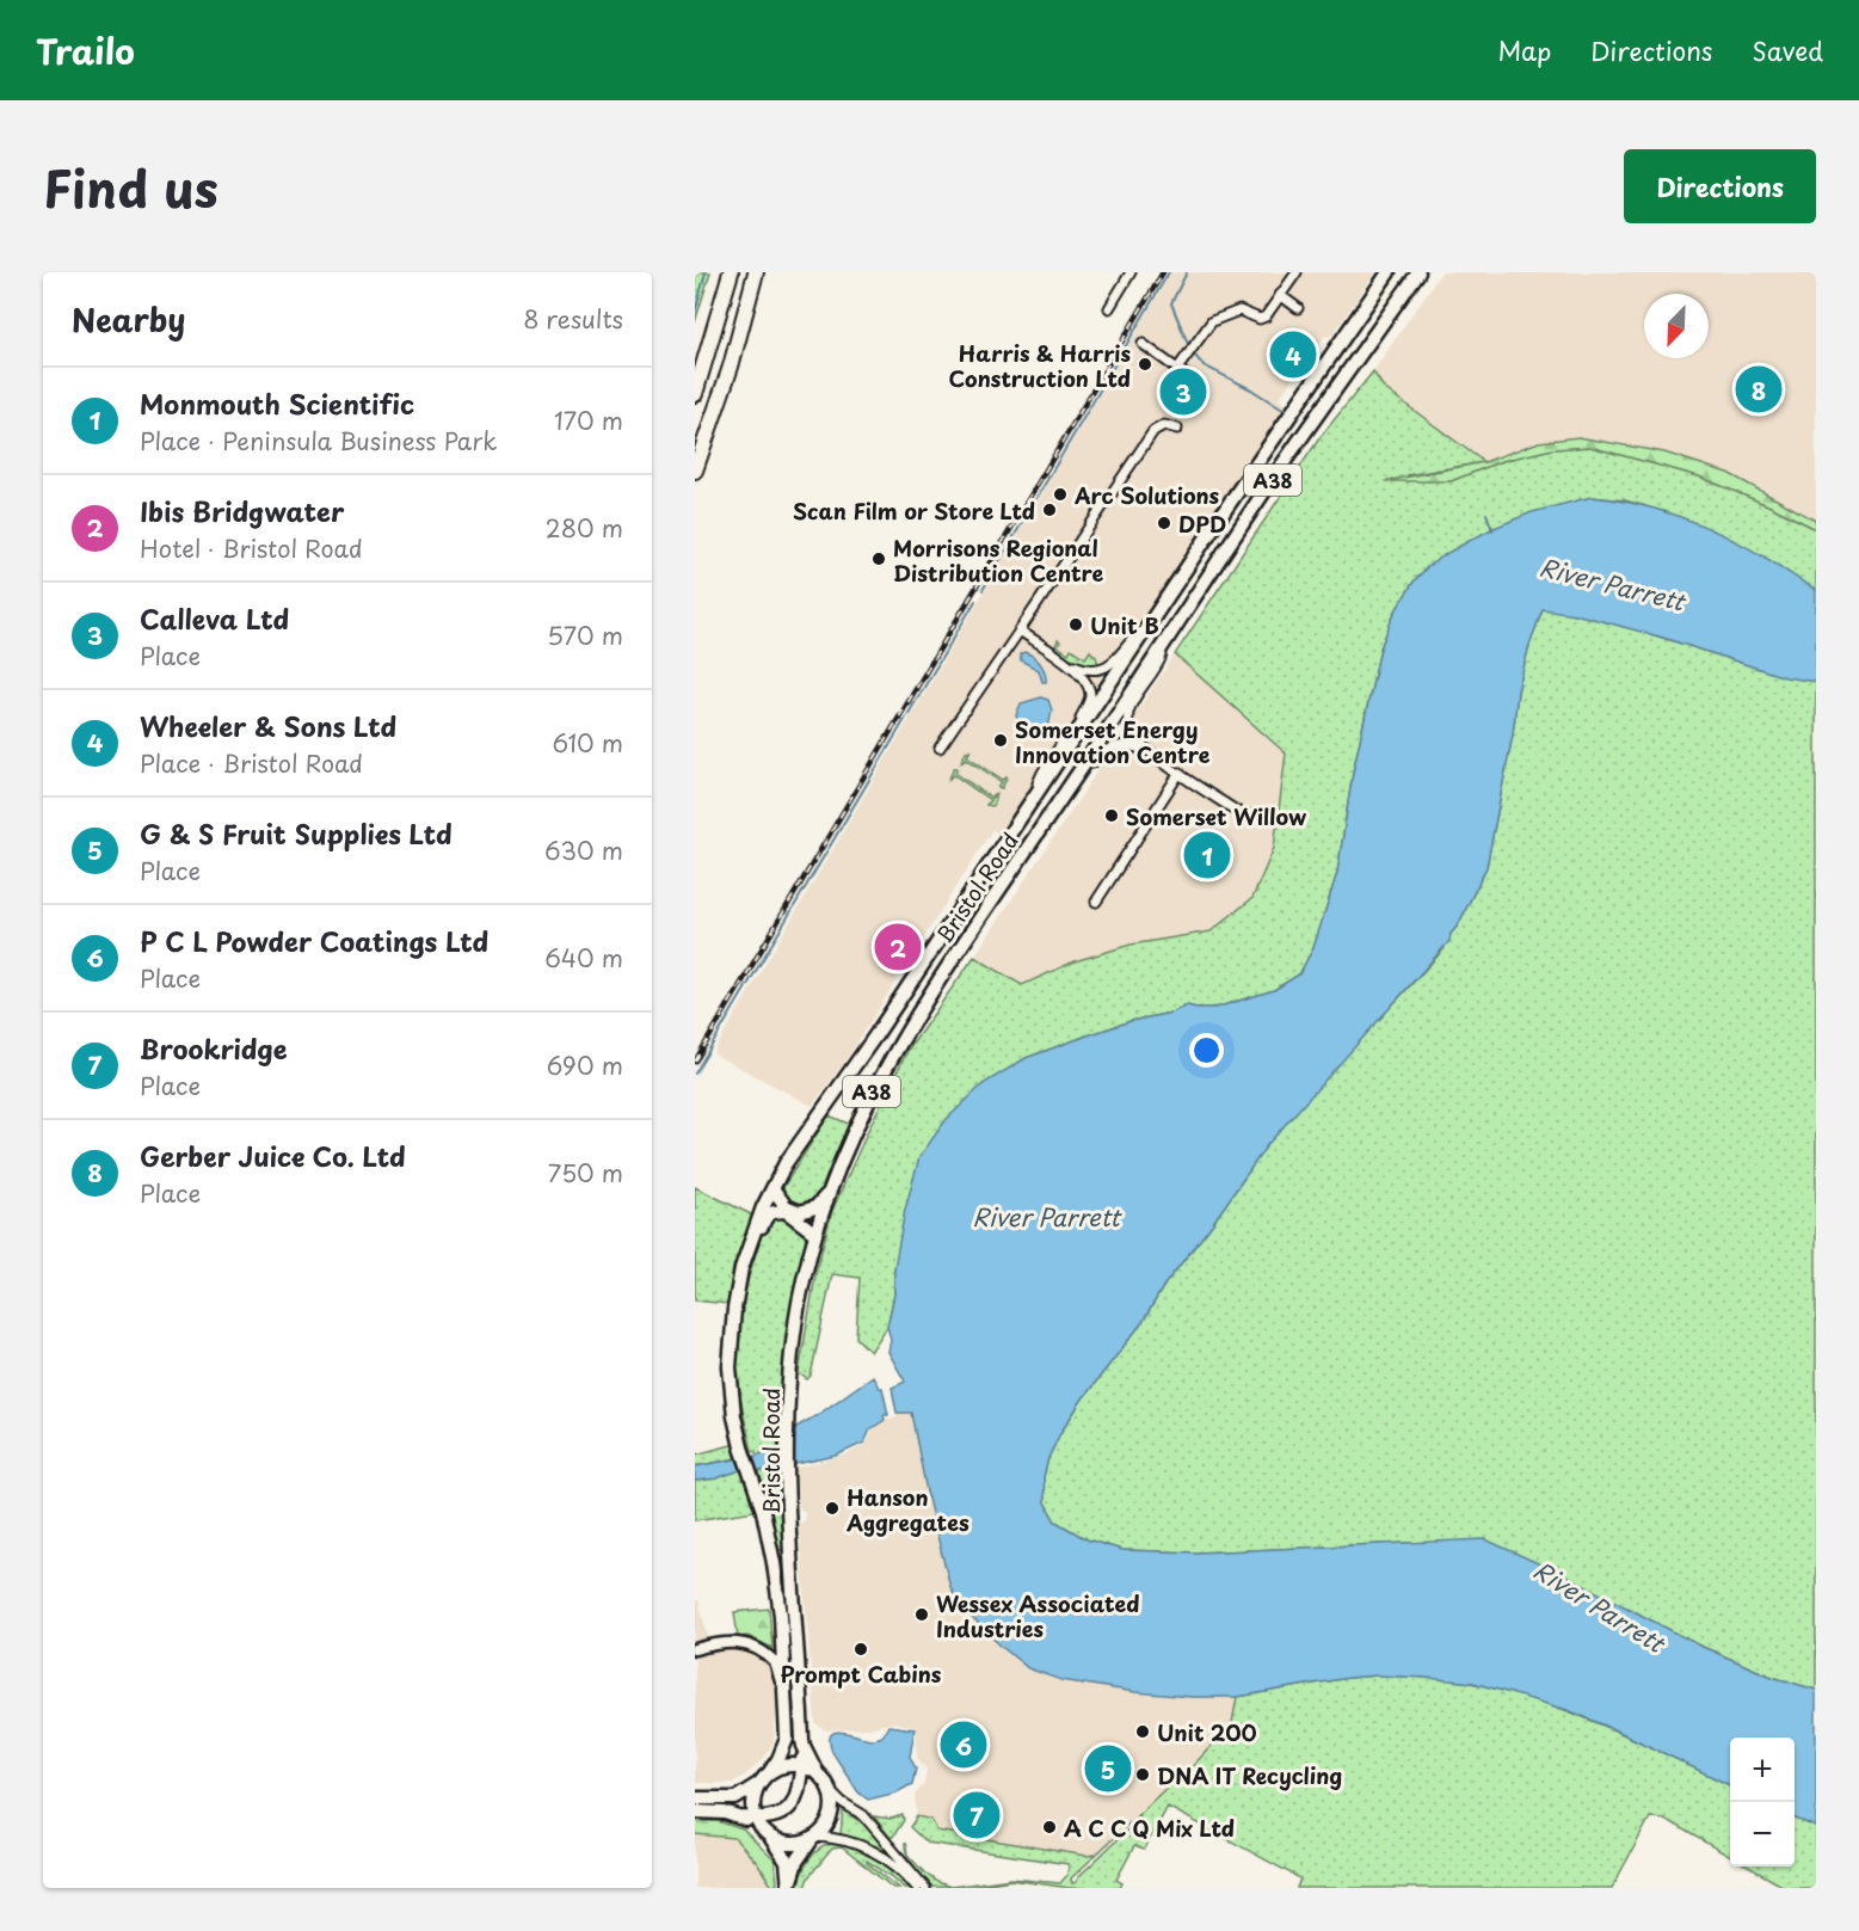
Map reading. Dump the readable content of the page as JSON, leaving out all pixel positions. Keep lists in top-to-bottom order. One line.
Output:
{"streets":{"main road":["A38","Bristol Road"]},"crossings":[["A38","Bristol Road"]],"water":["River Parrett"],"places":["Harris & Harris Construction Ltd","Arc Solutions","Scan Film or Store Ltd","DPD","Morrisons Regional Distribution Centre","Unit B","Somerset Energy Innovation Centre","Somerset Willow","Hanson Aggregates","Wessex Associated Industries","Prompt Cabins","Unit 200","DNA IT Recycling","A C C Q Mix Ltd"],"north":"bottom left","page":{"header":"Trailo","nav":["Map","Directions","Saved"],"title":"Find us","buttons":"Directions","heading":["Nearby","8 results"],"pins":["4","8","3","1","2","6","5","7"],"list":[{"mark":"1","name":"Monmouth Scientific","note":"Place · Peninsula Business Park","value":"170 m"},{"mark":"2","name":"Ibis Bridgwater","note":"Hotel · Bristol Road","value":"280 m"},{"mark":"3","name":"Calleva Ltd","note":"Place","value":"570 m"},{"mark":"4","name":"Wheeler & Sons Ltd","note":"Place · Bristol Road","value":"610 m"},{"mark":"5","name":"G & S Fruit Supplies Ltd","note":"Place","value":"630 m"},{"mark":"6","name":"P C L Powder Coatings Ltd","note":"Place","value":"640 m"},{"mark":"7","name":"Brookridge","note":"Place","value":"690 m"},{"mark":"8","name":"Gerber Juice Co. Ltd","note":"Place","value":"750 m"}],"map_buttons":["+","−"]}}
